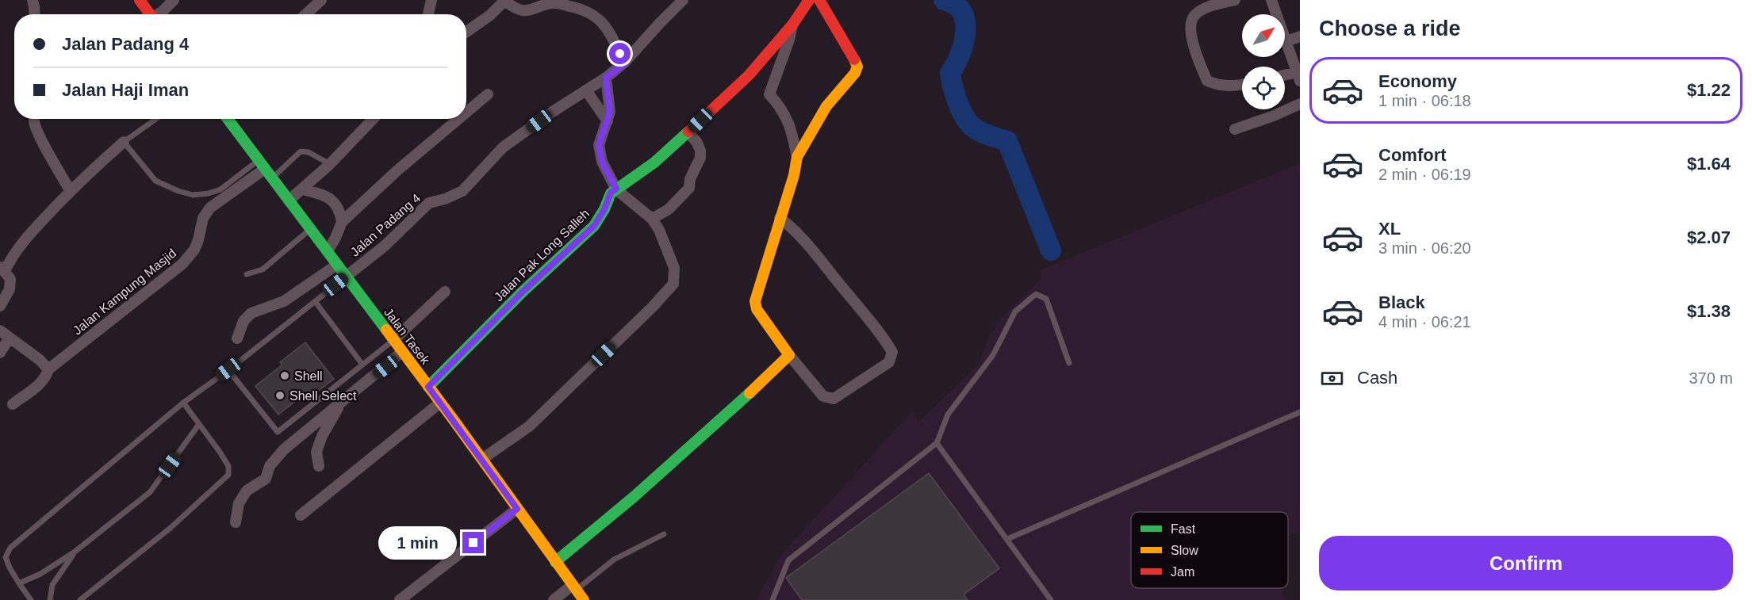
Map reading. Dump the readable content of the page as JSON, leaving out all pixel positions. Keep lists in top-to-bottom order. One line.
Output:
{"streets":{"street":["Jalan Padang 4","Jalan Pak Long Salleh","Jalan Kampung Masjid","Jalan Tasek"]},"crossings":[["Jalan Padang 4","Jalan Tasek"],["Jalan Pak Long Salleh","Jalan Tasek"],["Jalan Kampung Masjid","Jalan Tasek"]],"places":["Shell","Shell Select"],"legend":["Fast","Slow","Jam"],"north":"top right","page":{"heading":"Choose a ride","banner":["Jalan Padang 4","Jalan Haji Iman"],"list":[{"name":"Economy","note":"1 min · 06:18","value":"$1.22"},{"name":"Comfort","note":"2 min · 06:19","value":"$1.64"},{"name":"XL","note":"3 min · 06:20","value":"$2.07"},{"name":"Black","note":"4 min · 06:21","value":"$1.38"}],"pay":["Cash","370 m"],"bubble":"1 min","buttons":"Confirm"}}
